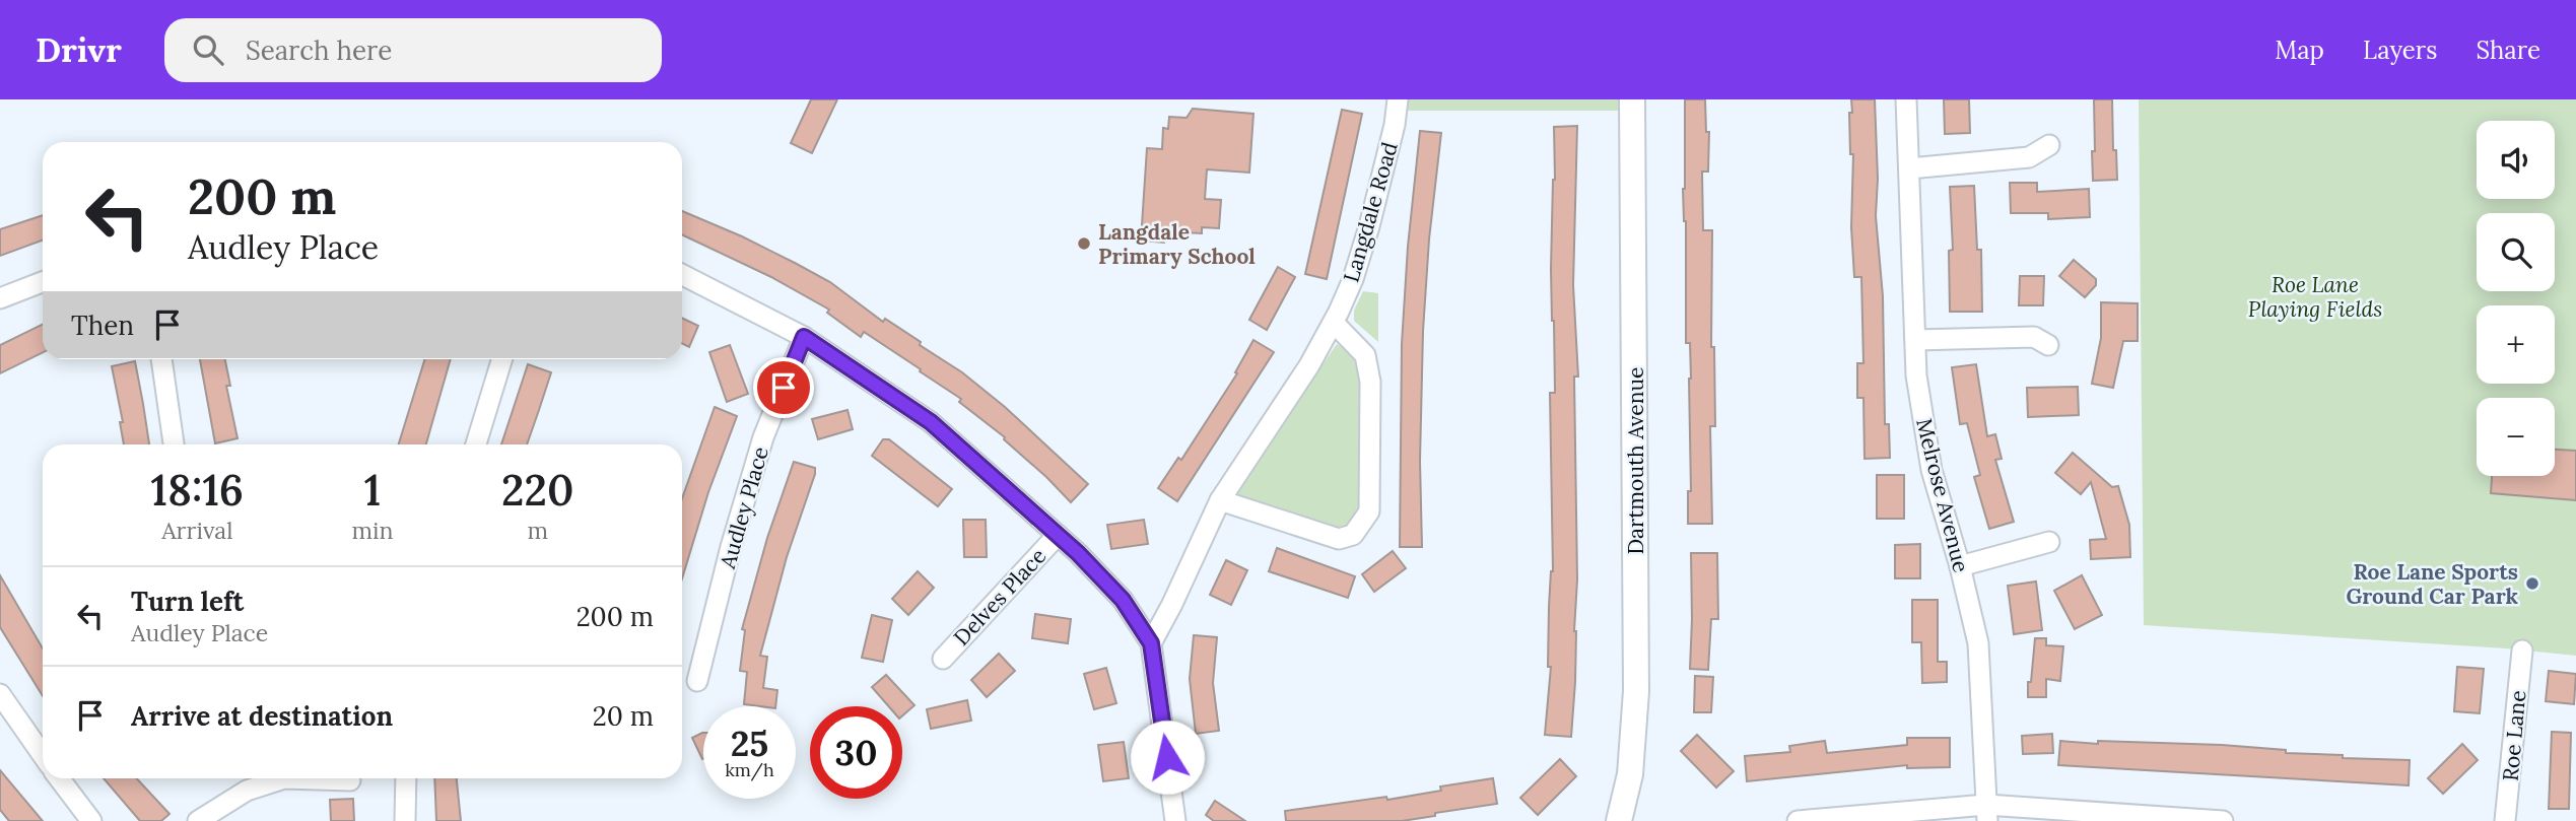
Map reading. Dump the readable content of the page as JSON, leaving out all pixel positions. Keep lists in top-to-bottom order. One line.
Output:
{"streets":{"street":["Langdale Road","Dartmouth Avenue","Melrose Avenue","Audley Place","Delves Place","Roe Lane"]},"parks":["Roe Lane Playing Fields"],"places":["Langdale Primary School","Roe Lane Sports Ground Car Park"],"page":{"header":"Drivr","search":"Search here","nav":["Map","Layers","Share"],"map_buttons":["+","−"],"turn":["200 m","Audley Place"],"then":"Then","eta":["18:16","Arrival","1","min","220","m"],"list":[{"name":"Turn left","note":"Audley Place","value":"200 m"},{"name":"Arrive at destination","value":"20 m"}],"speed":"25 km/h","limit":"30"}}
